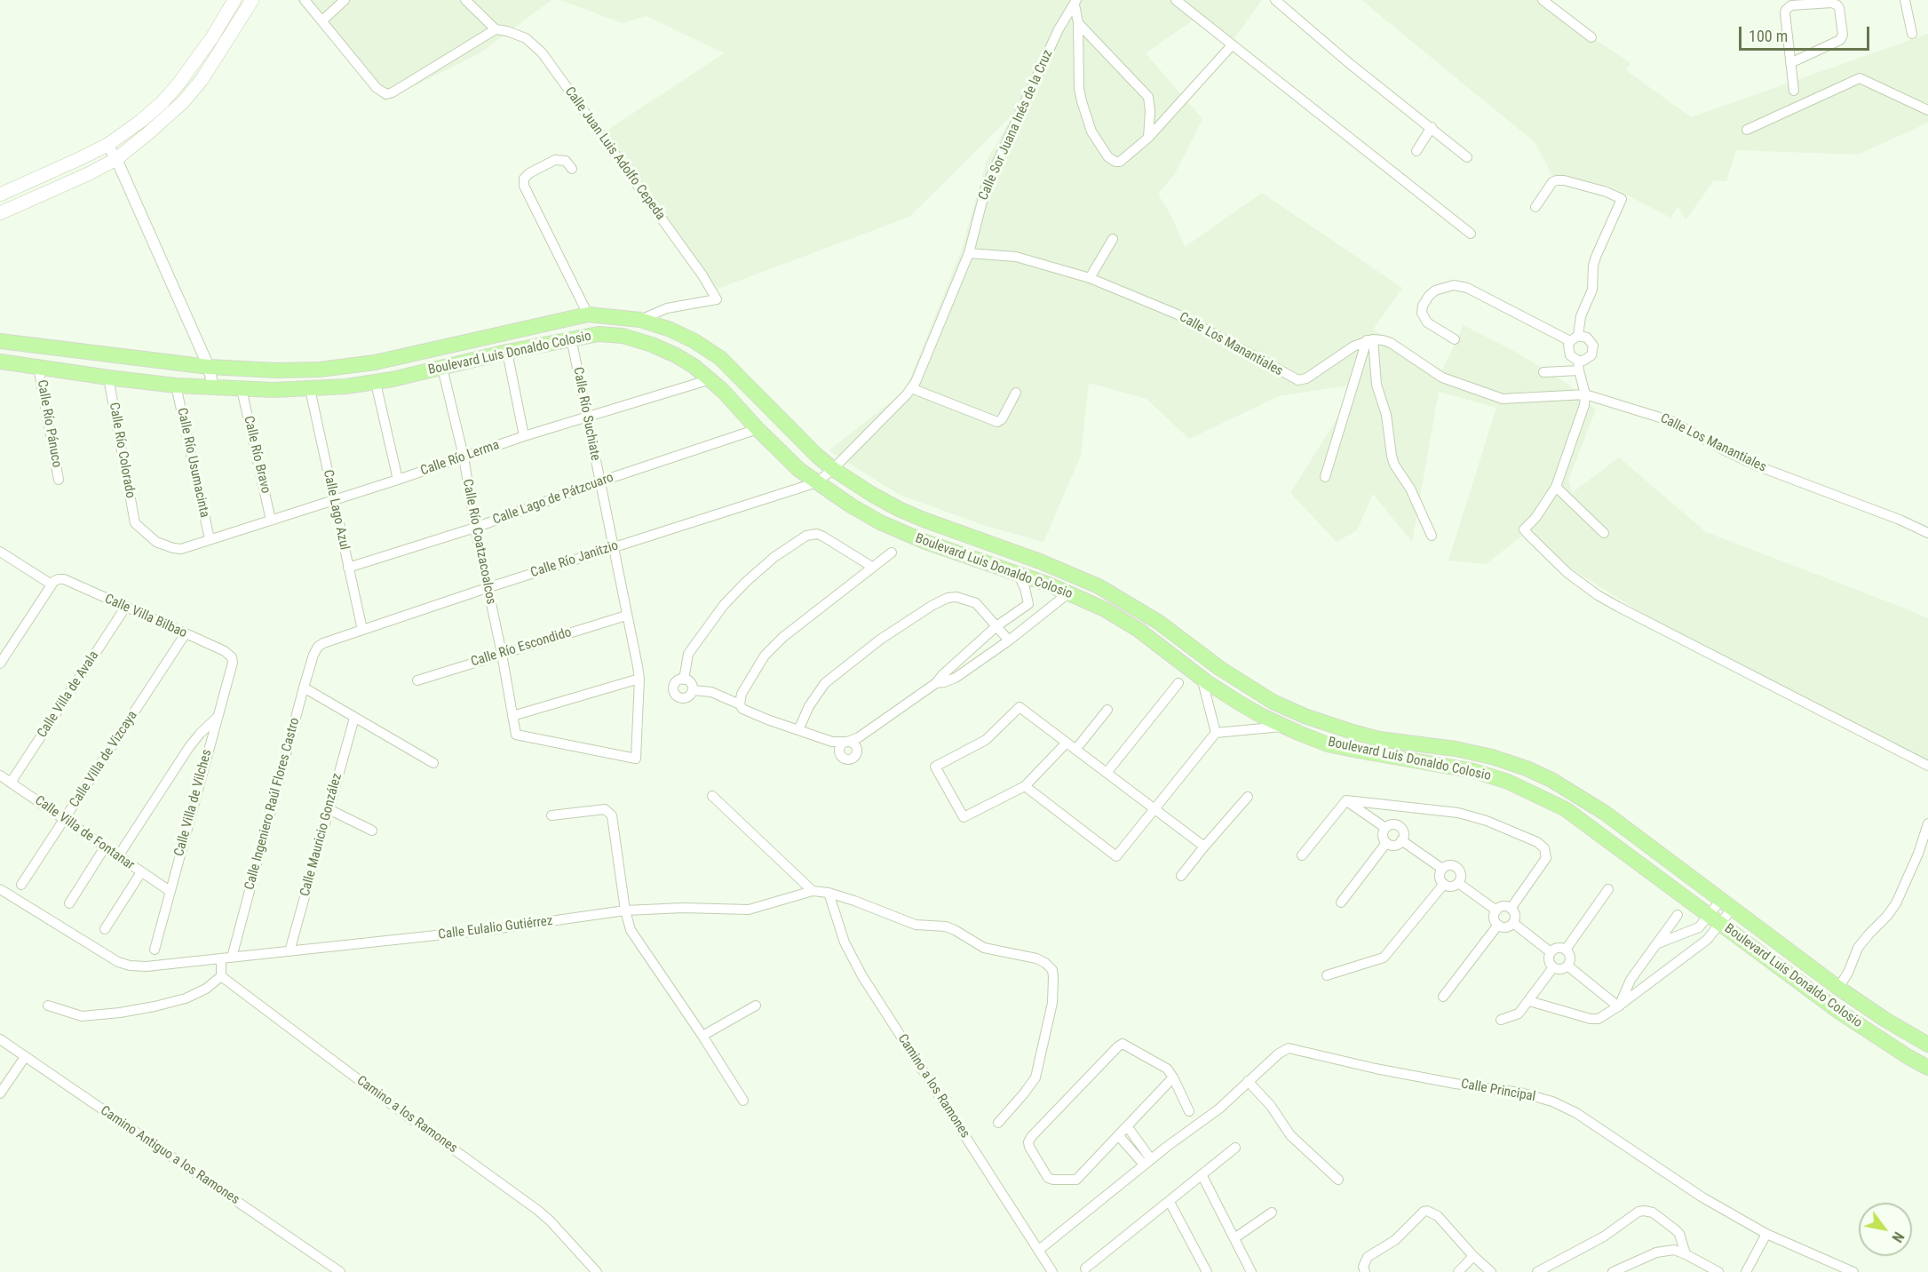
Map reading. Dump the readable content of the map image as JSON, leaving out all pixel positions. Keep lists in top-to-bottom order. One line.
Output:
{"streets":{"main road":["Boulevard Luis Donaldo Colosio"],"street":["Calle Sor Juana Inés de la Cruz","Calle Juan Luis Adolfo Cepeda","Calle Los Manantiales","Calle Río Suchiate","Calle Río Pánuco","Calle Río Colorado","Calle Río Bravo","Calle Río Lerma","Calle Río Usumacinta","Calle Lago de Pátzcuaro","Calle Lago Azul","Calle Río Coatzacoalcos","Calle Río Janitzio","Calle Villa Bilbao","Calle Río Escondido","Calle Villa de Avala","Calle Villa de Vizcaya","Calle Villa de Vilches","Calle Ingeniero Raúl Flores Castro","Calle Villa de Fontanar","Calle Mauricio González","Calle Eulalio Gutiérrez","Camino a los Ramones","Calle Principal","Camino Antiguo a los Ramones"]},"crossings":[["Calle Sor Juana Inés de la Cruz","Calle Los Manantiales"],["Calle Sor Juana Inés de la Cruz","Boulevard Luis Donaldo Colosio"],["Calle Sor Juana Inés de la Cruz","Calle Río Janitzio"],["Calle Juan Luis Adolfo Cepeda","Boulevard Luis Donaldo Colosio"],["Boulevard Luis Donaldo Colosio","Calle Río Suchiate"],["Boulevard Luis Donaldo Colosio","Calle Río Pánuco"],["Boulevard Luis Donaldo Colosio","Calle Río Colorado"],["Boulevard Luis Donaldo Colosio","Calle Río Bravo"],["Boulevard Luis Donaldo Colosio","Calle Río Lerma"],["Boulevard Luis Donaldo Colosio","Calle Río Usumacinta"],["Boulevard Luis Donaldo Colosio","Calle Lago de Pátzcuaro"],["Boulevard Luis Donaldo Colosio","Calle Lago Azul"],["Boulevard Luis Donaldo Colosio","Calle Río Coatzacoalcos"],["Boulevard Luis Donaldo Colosio","Calle Río Janitzio"],["Calle Río Suchiate","Calle Río Lerma"],["Calle Río Suchiate","Calle Lago de Pátzcuaro"],["Calle Río Suchiate","Calle Río Coatzacoalcos"],["Calle Río Suchiate","Calle Río Janitzio"],["Calle Río Suchiate","Calle Río Escondido"],["Calle Río Colorado","Calle Río Lerma"],["Calle Río Bravo","Calle Río Lerma"],["Calle Río Lerma","Calle Río Usumacinta"],["Calle Río Lerma","Calle Lago Azul"],["Calle Río Lerma","Calle Río Coatzacoalcos"],["Calle Lago de Pátzcuaro","Calle Lago Azul"],["Calle Lago de Pátzcuaro","Calle Río Coatzacoalcos"],["Calle Lago Azul","Calle Río Janitzio"],["Calle Río Coatzacoalcos","Calle Río Janitzio"],["Calle Río Coatzacoalcos","Calle Río Escondido"],["Calle Río Janitzio","Calle Ingeniero Raúl Flores Castro"],["Calle Villa Bilbao","Calle Villa de Avala"],["Calle Villa Bilbao","Calle Villa de Vizcaya"],["Calle Villa Bilbao","Calle Villa de Vilches"],["Calle Villa de Avala","Calle Villa de Fontanar"],["Calle Villa de Vizcaya","Calle Villa de Fontanar"],["Calle Villa de Vilches","Calle Villa de Fontanar"],["Calle Mauricio González","Calle Eulalio Gutiérrez"],["Camino a los Ramones","Calle Principal"]],"scale_bar":"100 m","north":"bottom right"}
